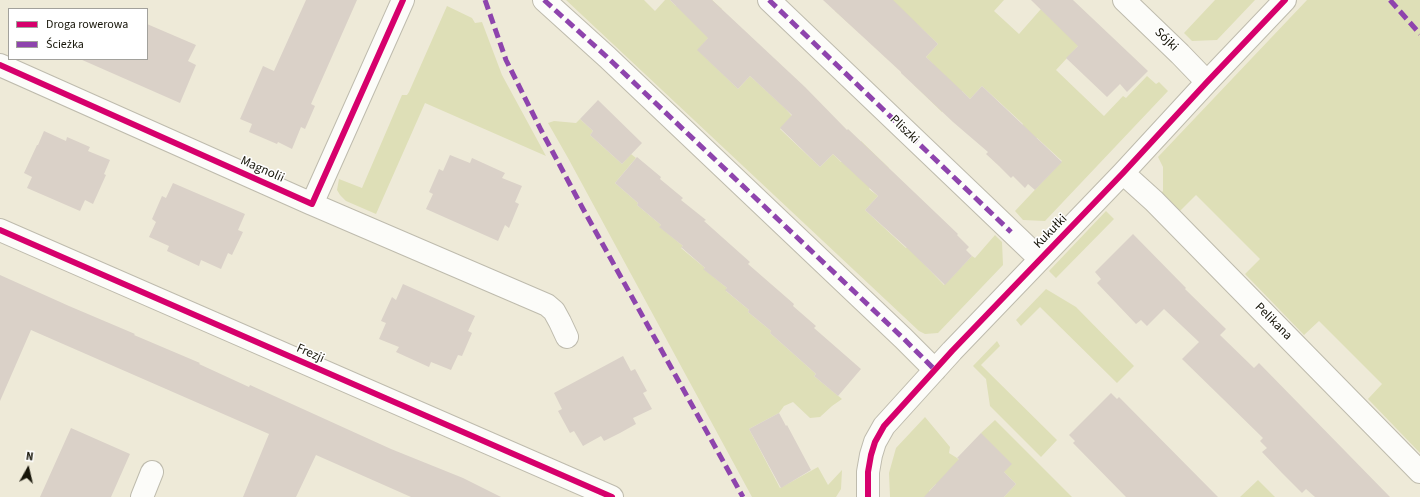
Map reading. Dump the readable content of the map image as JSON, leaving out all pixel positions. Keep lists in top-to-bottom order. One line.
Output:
{"streets":{"street":["Sójki","Pliszki","Magnolii","Kukułki","Pelikana","Frezji"]},"crossings":[["Sójki","Kukułki"],["Pliszki","Kukułki"],["Kukułki","Pelikana"]],"legend":["Droga rowerowa","Ścieżka"],"north":"top"}
